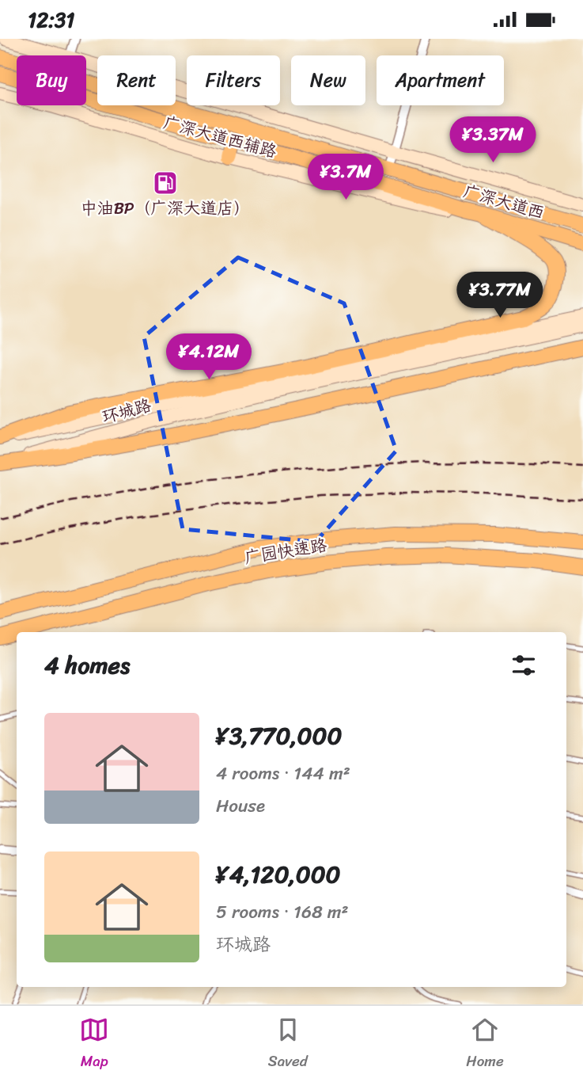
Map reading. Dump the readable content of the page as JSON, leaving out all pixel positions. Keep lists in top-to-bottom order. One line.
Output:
{"streets":{"highway":["广深大道西","广园快速路"],"main road":["广深大道西辅路","环城路"]},"crossings":[["广深大道西辅路","广深大道西"]],"places":{"fuel station":["中油BP（广深大道店）"]},"page":{"status":"12:31","chip":["Buy","Rent","Filters","New","Apartment"],"price":["¥3.37M","¥3.7M","¥3.77M","¥4.12M"],"heading":"4 homes","list":[{"name":"¥3,770,000","note":"4 rooms · 144 m² · House"},{"name":"¥4,120,000","note":"5 rooms · 168 m² · 环城路"}],"tabs":["Map","Saved","Home"]}}
